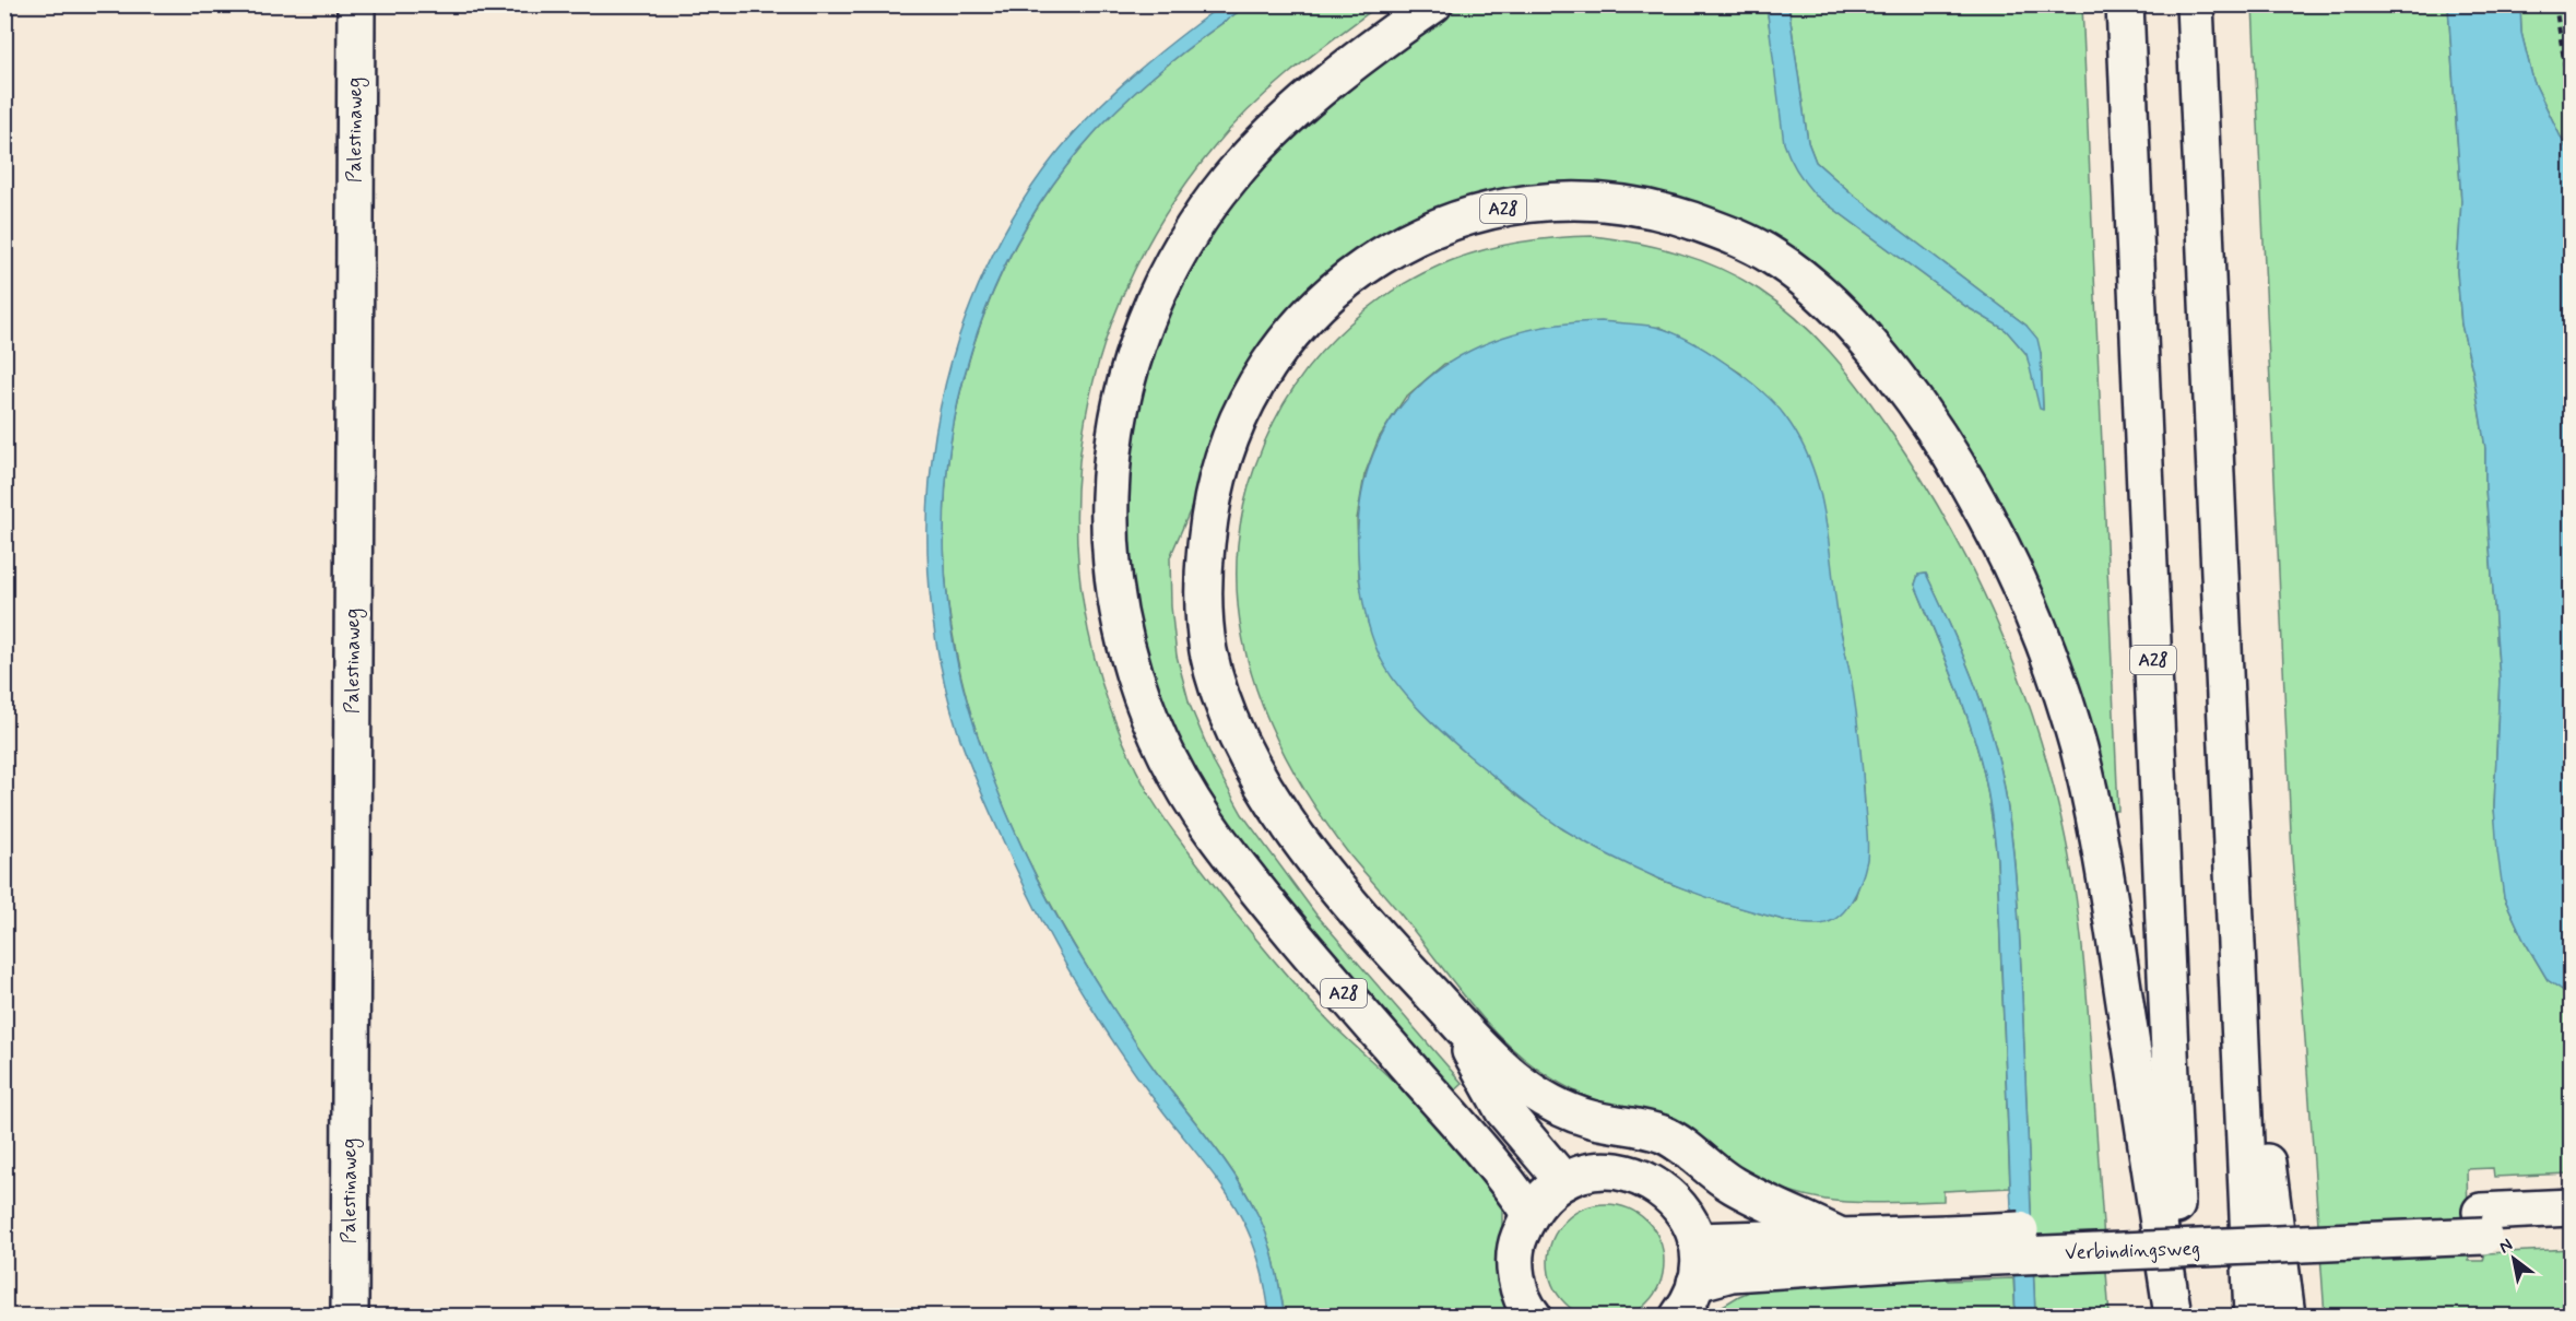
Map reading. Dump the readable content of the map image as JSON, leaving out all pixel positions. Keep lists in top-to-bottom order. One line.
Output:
{"streets":{"main road":["Palestinaweg","A28","Verbindingsweg"]},"crossings":[["A28","Verbindingsweg"]],"north":"top left"}
